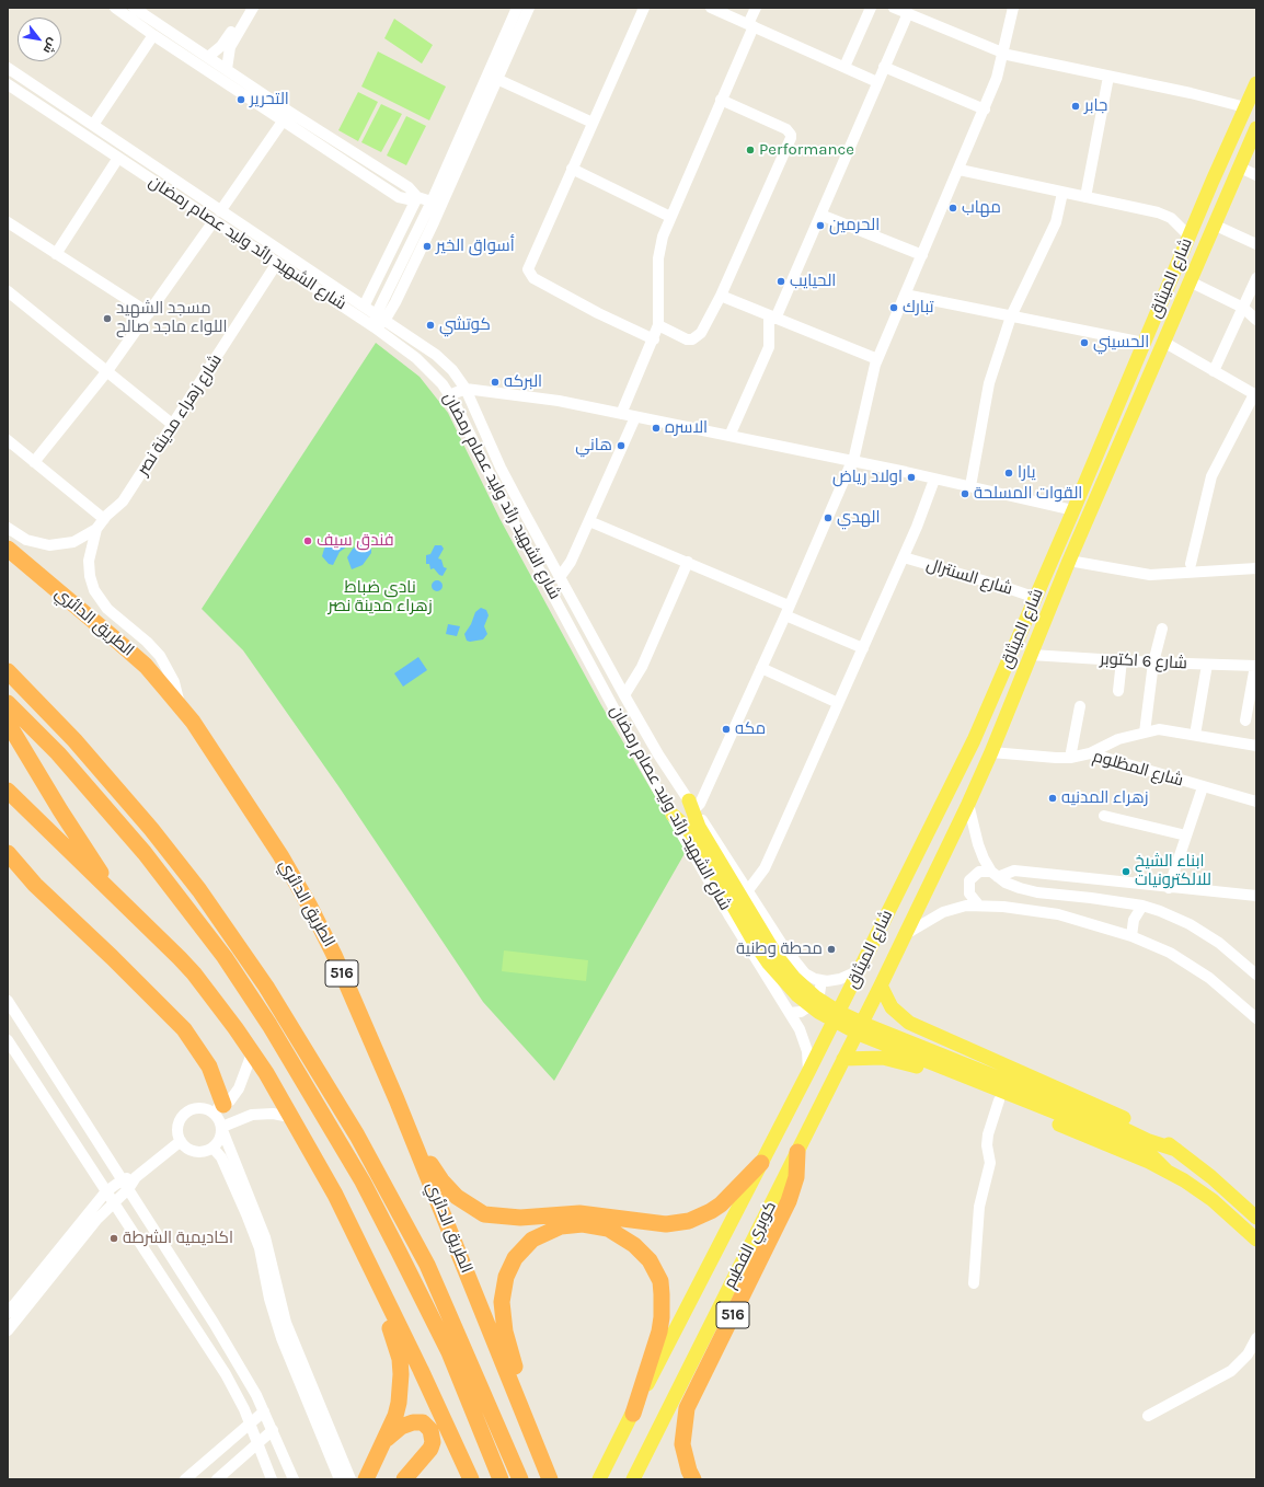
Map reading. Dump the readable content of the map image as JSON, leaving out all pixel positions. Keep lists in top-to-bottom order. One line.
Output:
{"streets":{"highway":["الطريق الدائري","516"],"main road":["شارع الميثاق","كوبري الفطيم"],"street":["شارع الشهيد رائد وليد عصام رمضان","شارع زهراء مدينة نصر","شارع السنترال","شارع 6 اكتوبر","شارع المظلوم"]},"crossings":[["شارع الشهيد رائد وليد عصام رمضان","شارع الميثاق"],["شارع الشهيد رائد وليد عصام رمضان","شارع زهراء مدينة نصر"],["شارع الميثاق","شارع السنترال"],["شارع الميثاق","شارع 6 اكتوبر"],["شارع الميثاق","شارع المظلوم"],["شارع الميثاق","516"],["شارع الميثاق","كوبري الفطيم"],["الطريق الدائري","516"],["516","كوبري الفطيم"]],"parks":["نادى ضباط زهراء مدينة نصر"],"places":["التحرير","جابر","Performance","مهاب","الحرمين","أسواق الخير","الحيايب","تبارك","مسجد الشهيد اللواء ماجد صالح","كوتشي","الحسيني","البركه","الاسره","هاني","يارا","اولاد رياض","القوات المسلحة","الهدي","فندق سيف","مكه","زهراء المدنيه","ابناء الشيخ للالكترونيات","محطة وطنية","اكاديمية الشرطة"],"north":"bottom right"}
